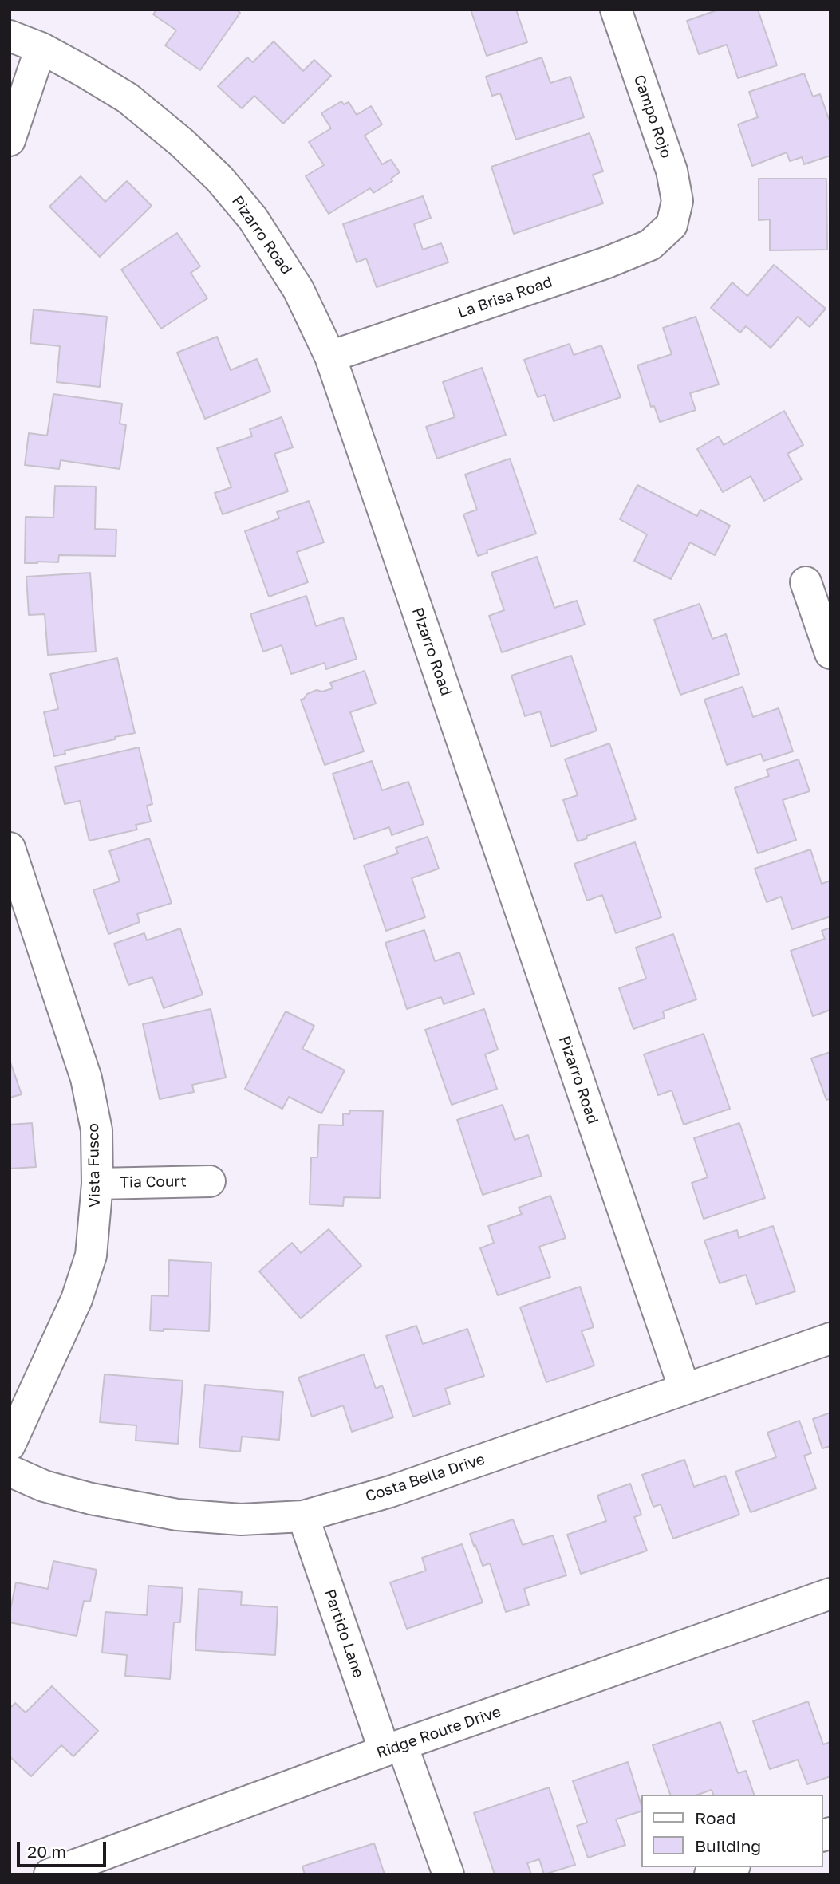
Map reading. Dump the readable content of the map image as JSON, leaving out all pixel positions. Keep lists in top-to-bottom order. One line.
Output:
{"streets":{"street":["Campo Rojo","Pizarro Road","La Brisa Road","Vista Fusco","Tia Court","Costa Bella Drive","Partido Lane","Ridge Route Drive"]},"crossings":[["Campo Rojo","La Brisa Road"],["Pizarro Road","La Brisa Road"],["Pizarro Road","Costa Bella Drive"],["Vista Fusco","Tia Court"],["Costa Bella Drive","Partido Lane"],["Partido Lane","Ridge Route Drive"]],"legend":["Road","Building"],"scale_bar":"20 m"}
